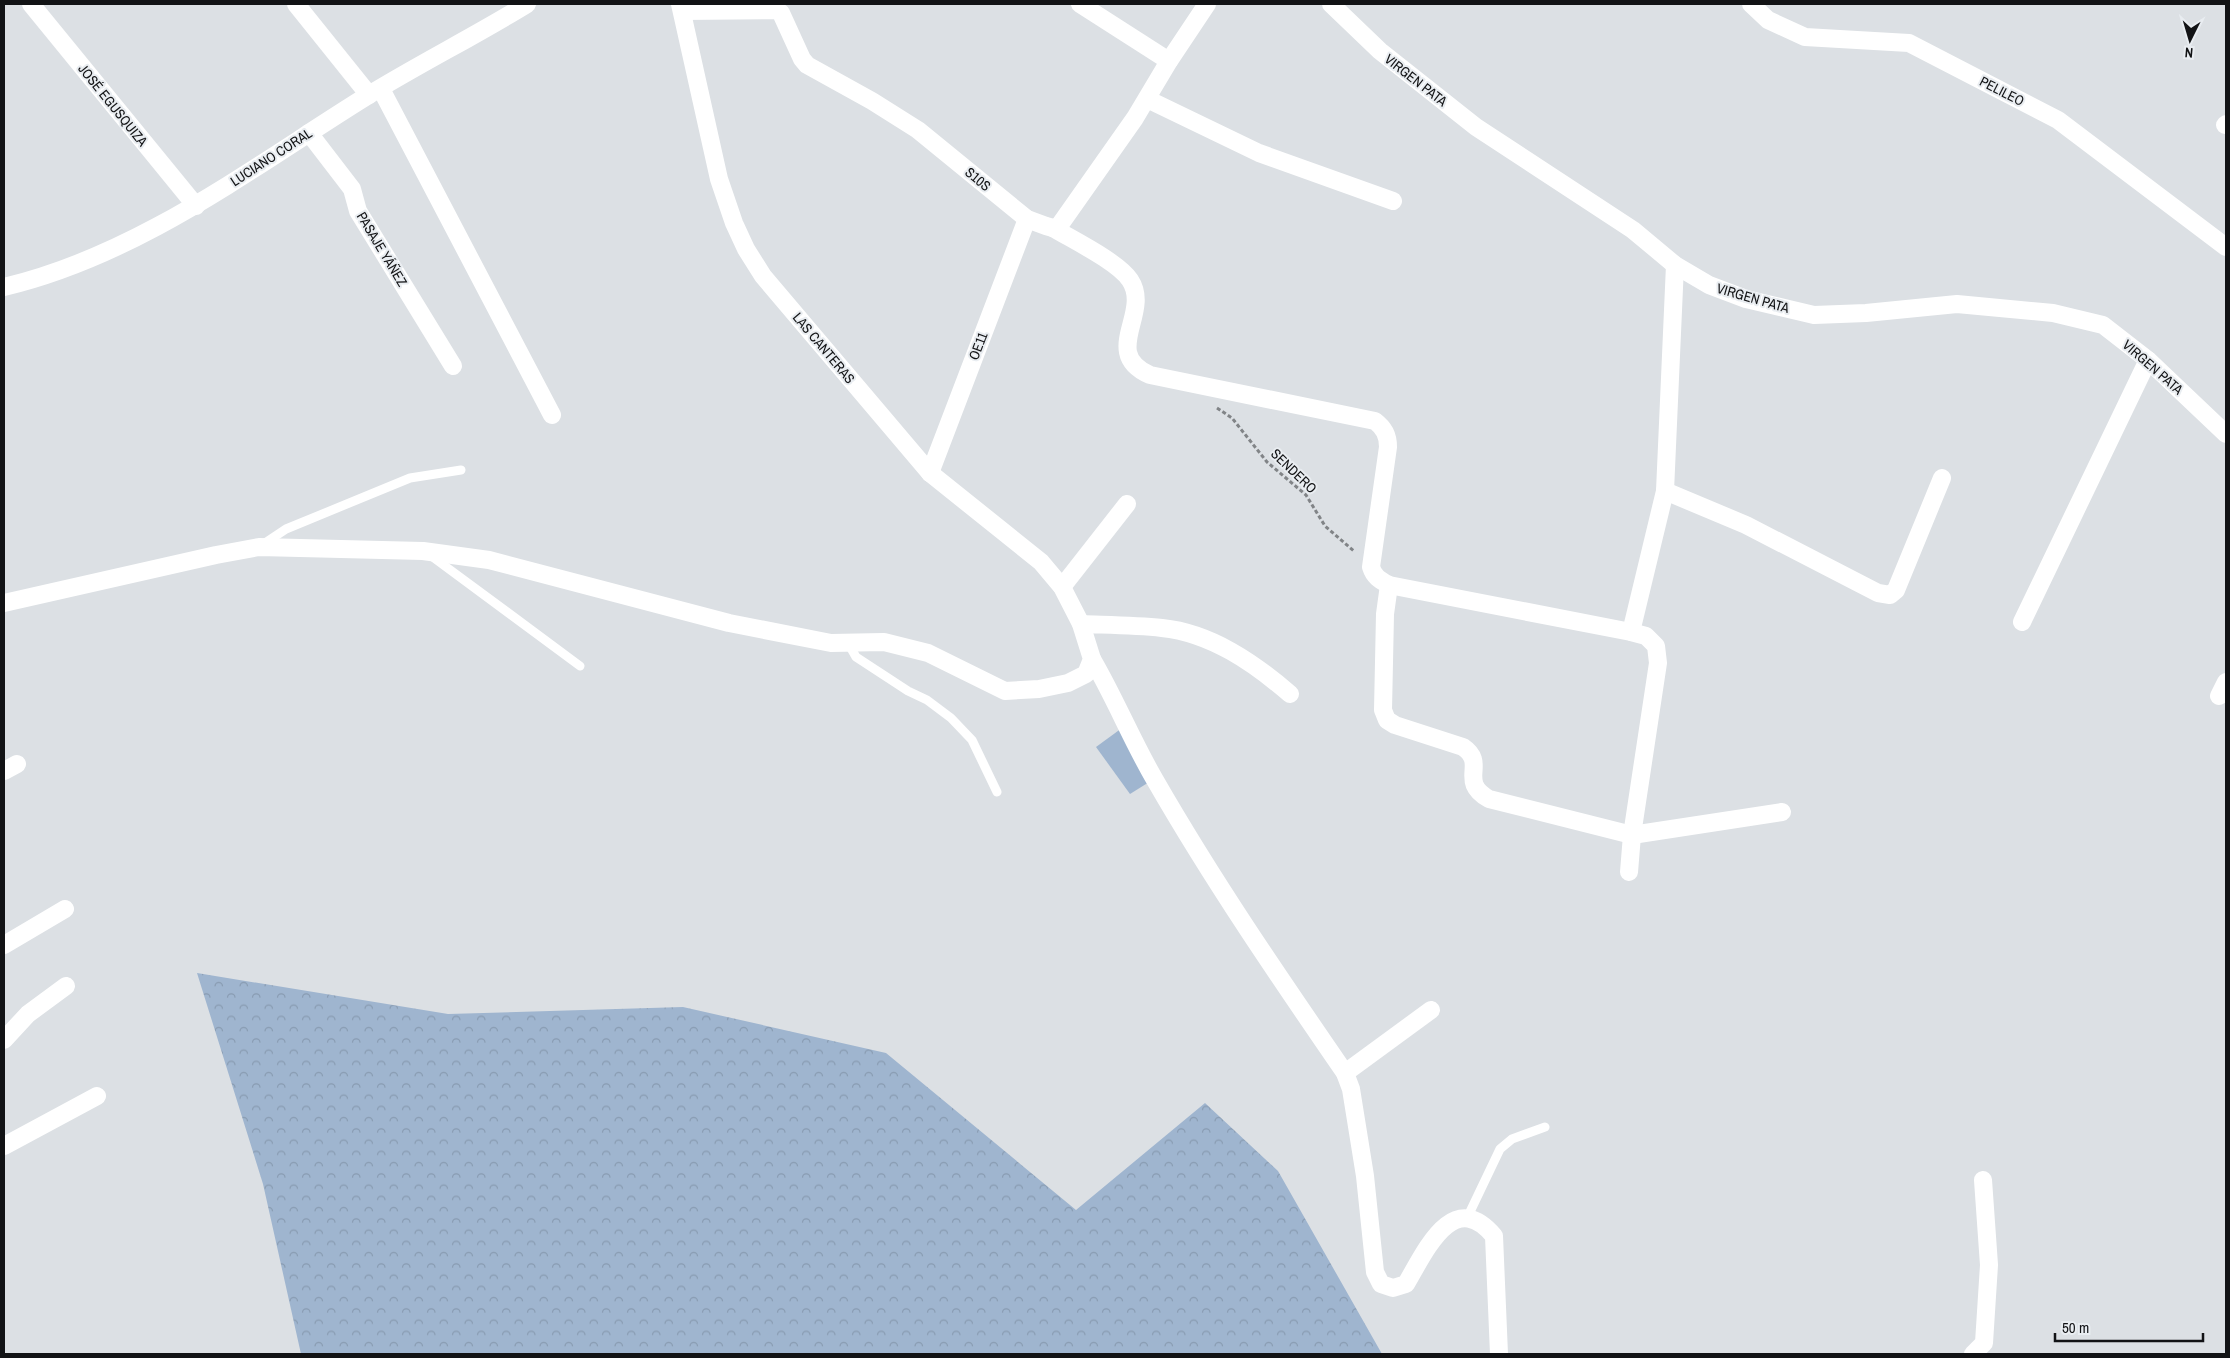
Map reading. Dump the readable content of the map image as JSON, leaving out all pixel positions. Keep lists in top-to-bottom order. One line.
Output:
{"streets":{"street":["VIRGEN PATA","PELILEO","JOSÉ EGUSQUIZA","LUCIANO CORAL","S10S","PASAJE YÁÑEZ","OE11","LAS CANTERAS"],"path":["SENDERO"]},"crossings":[["JOSÉ EGUSQUIZA","LUCIANO CORAL"],["LUCIANO CORAL","PASAJE YÁÑEZ"],["S10S","OE11"],["S10S","LAS CANTERAS"],["S10S","SENDERO"],["OE11","LAS CANTERAS"]],"scale_bar":"50 m","north":"bottom"}
